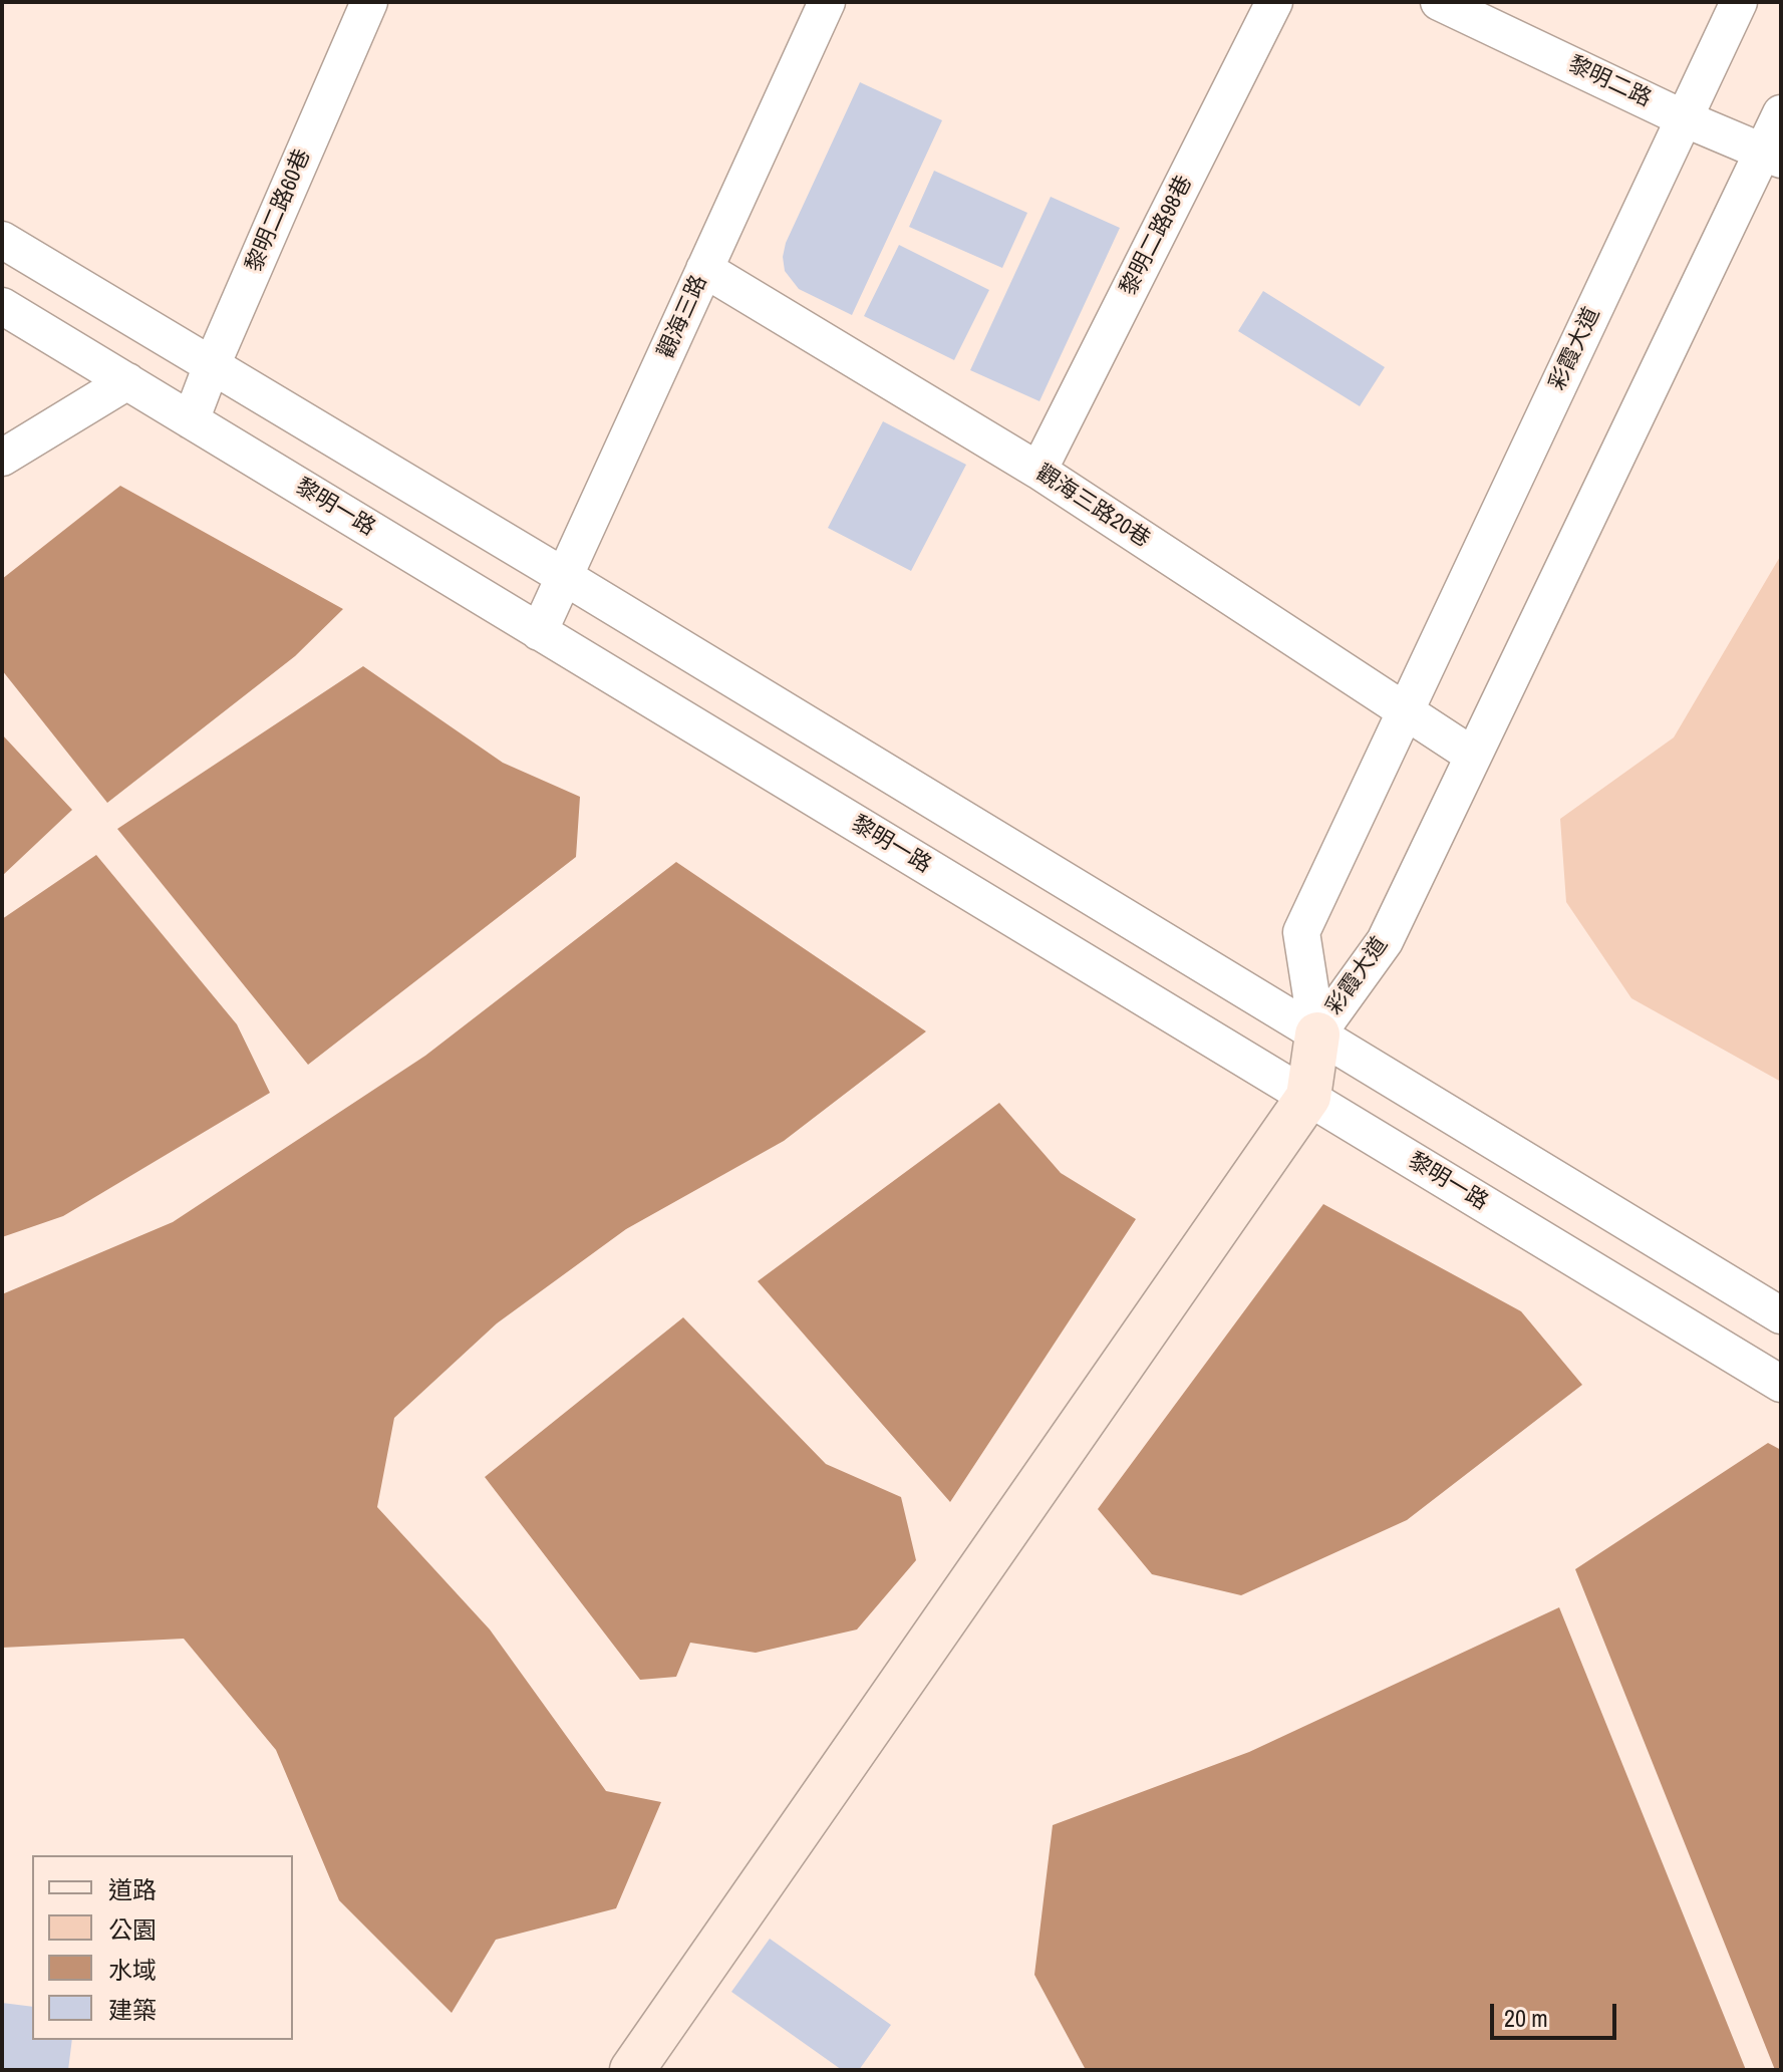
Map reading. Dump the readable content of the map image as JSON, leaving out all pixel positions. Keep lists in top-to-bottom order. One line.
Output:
{"streets":{"street":["黎明二路","黎明二路60巷","黎明二路98巷","觀海三路","彩霞大道","觀海三路20巷","黎明一路"]},"crossings":[["黎明二路","彩霞大道"],["黎明二路60巷","黎明一路"],["黎明二路98巷","觀海三路20巷"],["觀海三路","觀海三路20巷"],["觀海三路","黎明一路"],["彩霞大道","觀海三路20巷"]],"legend":["道路","公園","水域","建築"],"scale_bar":"20 m"}
